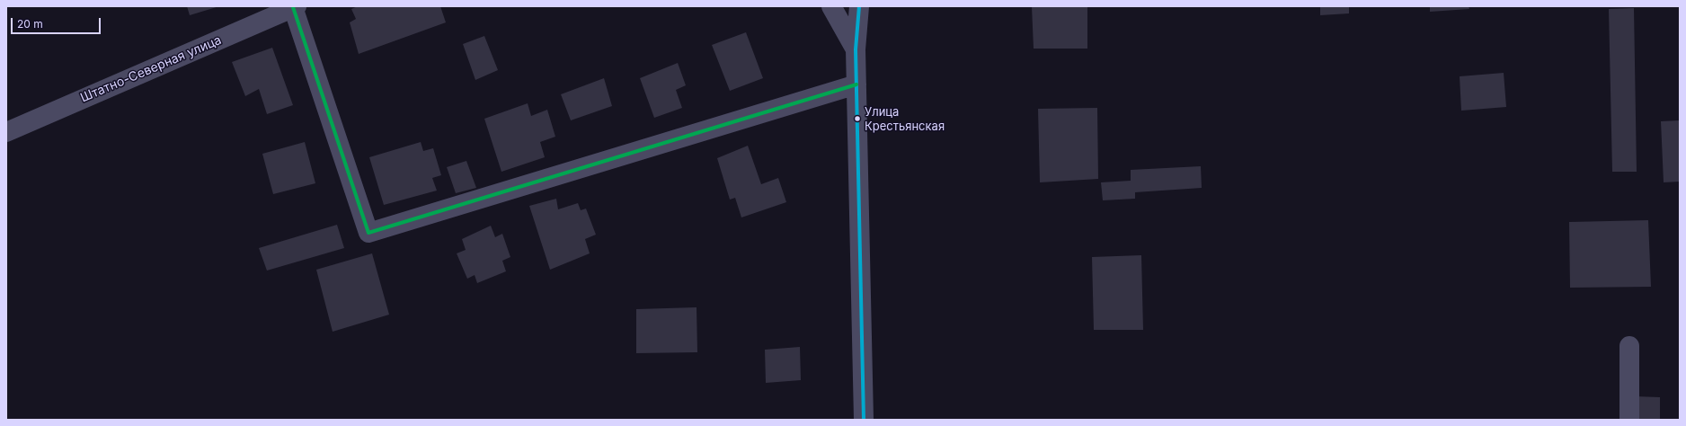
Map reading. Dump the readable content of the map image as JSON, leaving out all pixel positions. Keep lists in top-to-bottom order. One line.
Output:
{"streets":{"street":["Штатно-Северная улица"]},"places":["Улица Крестьянская"],"scale_bar":"20 m"}
